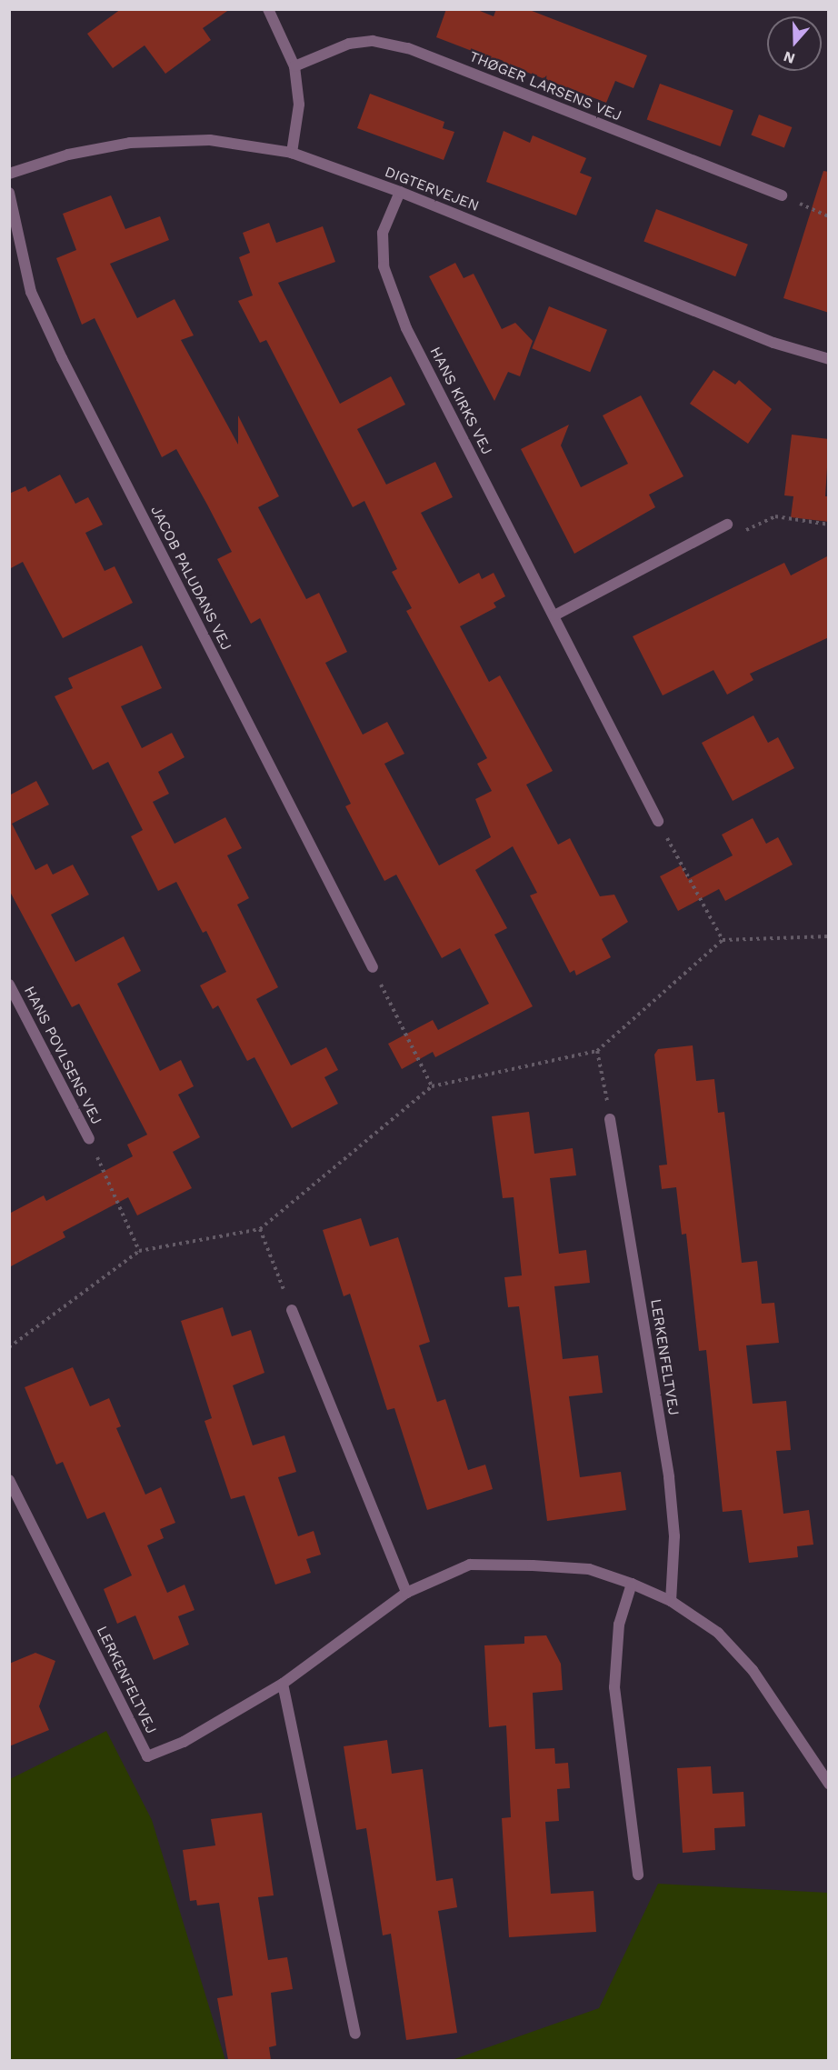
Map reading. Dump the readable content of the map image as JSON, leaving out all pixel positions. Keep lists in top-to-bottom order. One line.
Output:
{"streets":{"street":["THØGER LARSENS VEJ","DIGTERVEJEN","HANS KIRKS VEJ","JACOB PALUDANS VEJ","HANS POVLSENS VEJ","LERKENFELTVEJ"]},"crossings":[["DIGTERVEJEN","HANS KIRKS VEJ"]],"north":"bottom"}
